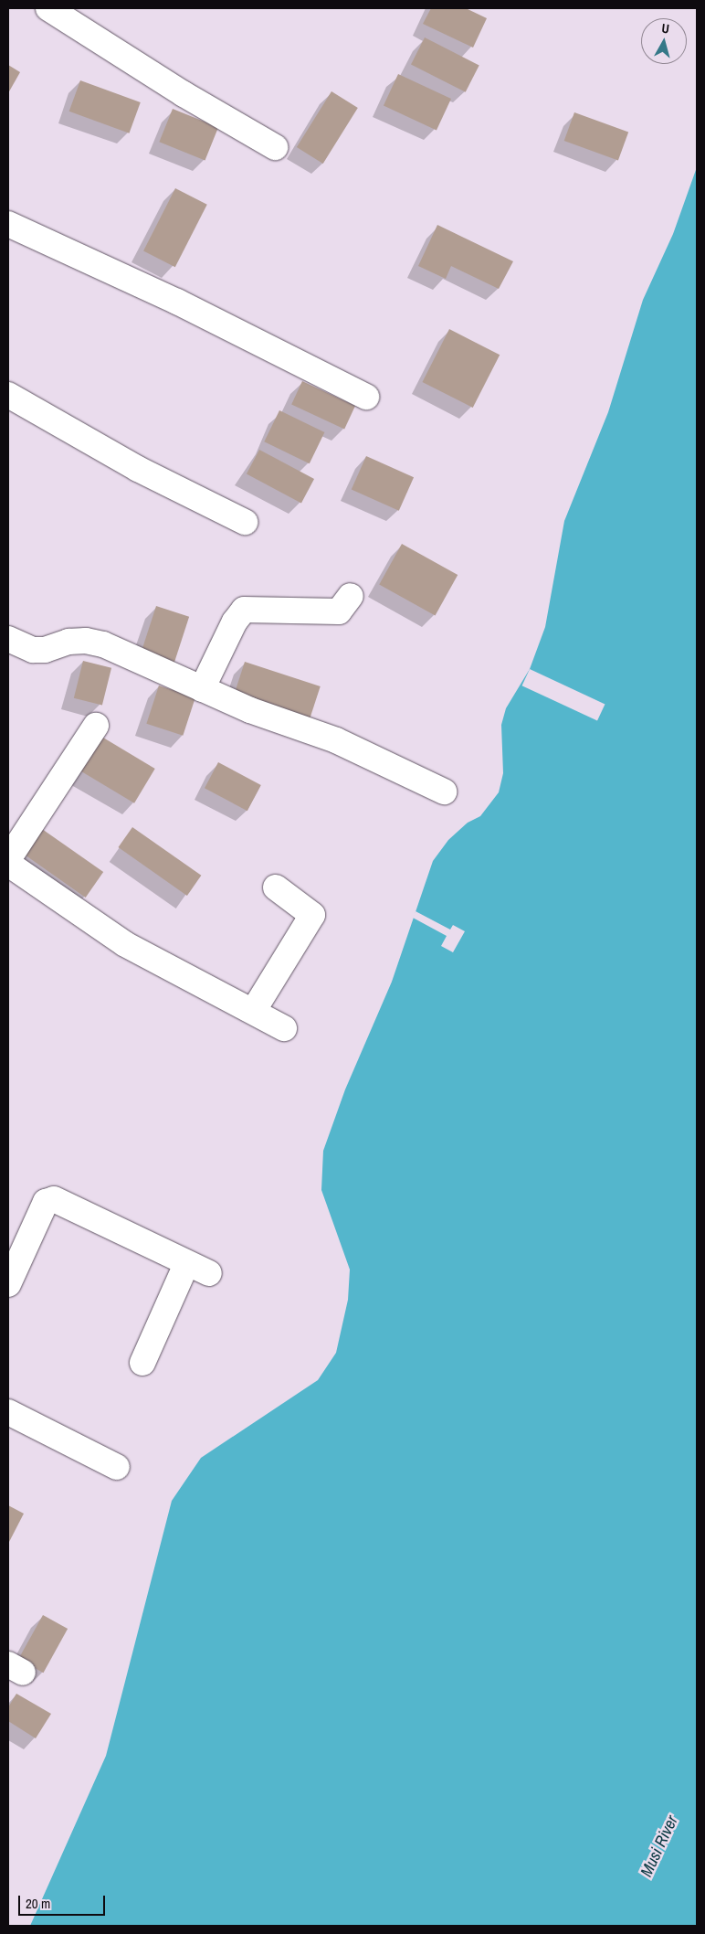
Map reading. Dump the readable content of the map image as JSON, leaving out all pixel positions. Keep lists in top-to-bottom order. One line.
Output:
{"water":["Musi River"],"scale_bar":"20 m","north":"top"}
